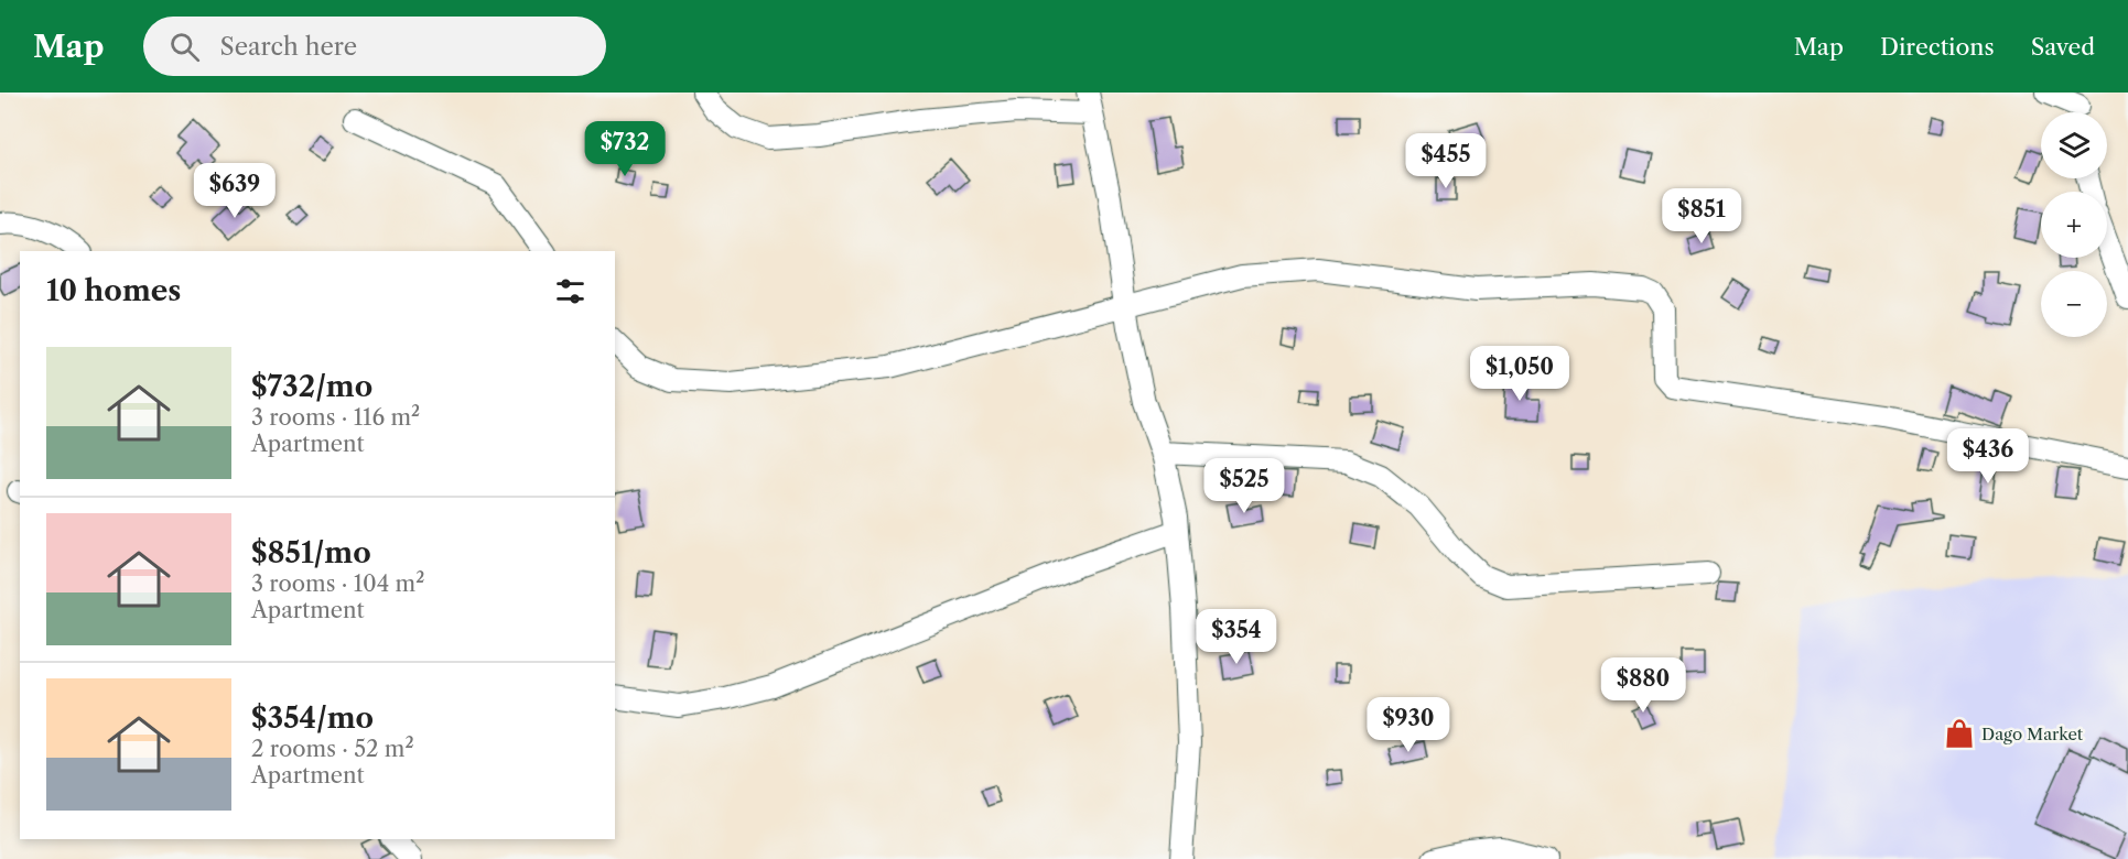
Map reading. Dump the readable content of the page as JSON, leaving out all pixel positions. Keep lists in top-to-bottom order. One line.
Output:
{"places":{"shop":["Dago Market"]},"page":{"header":"Map","search":"Search here","nav":["Map","Directions","Saved"],"map_buttons":["+","−"],"price":["$732","$455","$639","$851","$1,050","$436","$525","$354","$880","$930"],"heading":"10 homes","list":[{"name":"$732/mo","note":"3 rooms · 116 m² · Apartment"},{"name":"$851/mo","note":"3 rooms · 104 m² · Apartment"},{"name":"$354/mo","note":"2 rooms · 52 m² · Apartment"}]}}
